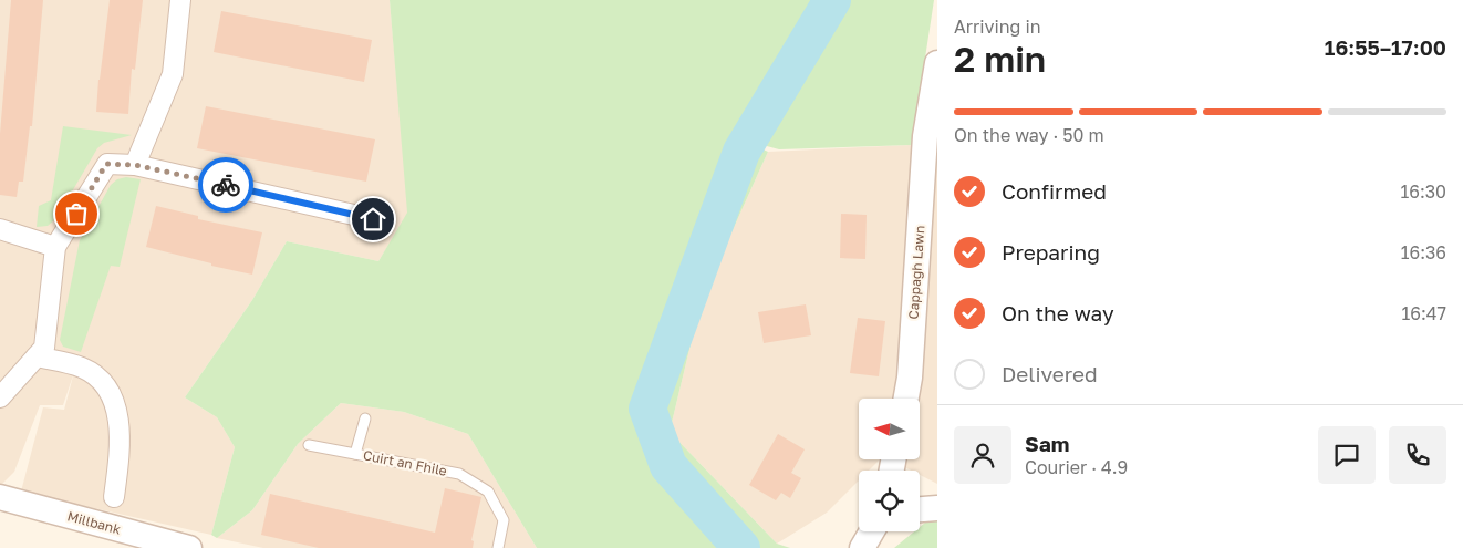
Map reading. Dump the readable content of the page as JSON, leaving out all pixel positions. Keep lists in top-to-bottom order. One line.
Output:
{"streets":{"street":["Cappagh Lawn","Millbank"],"lane":["Cuirt an Fhile"]},"north":"left","page":{"heading":["2 min","Arriving in","16:55–17:00"],"panel":["Sam","Courier · 4.9"],"bar":"On the way · 50 m","list":[["Confirmed","16:30"],["Preparing","16:36"],["On the way","16:47"],"Delivered"]}}
